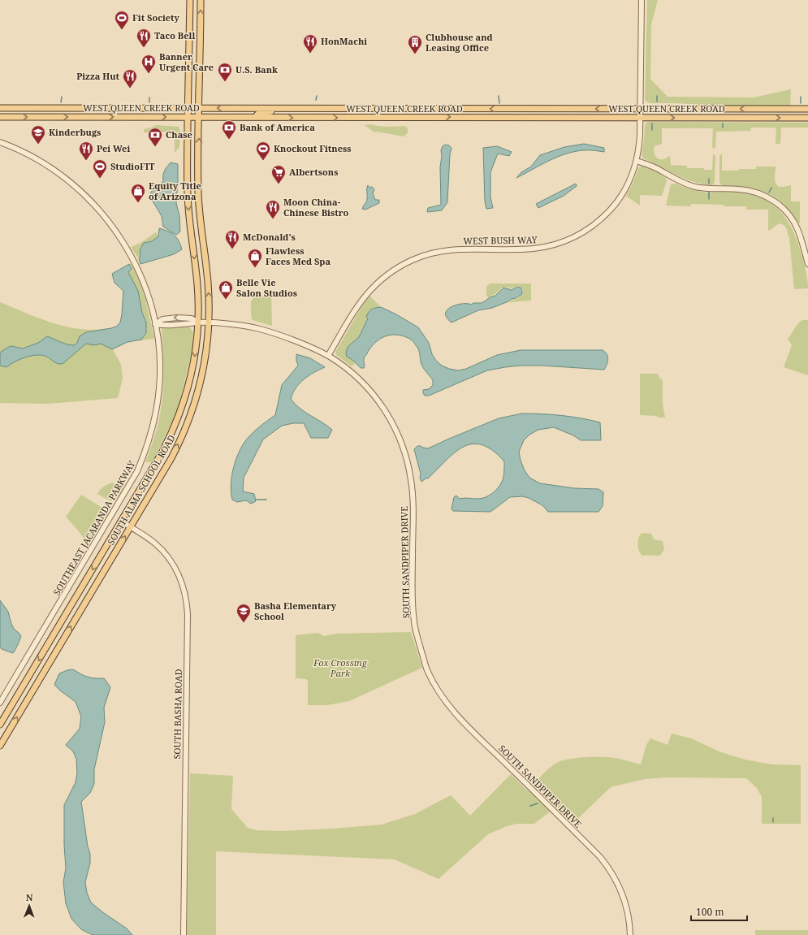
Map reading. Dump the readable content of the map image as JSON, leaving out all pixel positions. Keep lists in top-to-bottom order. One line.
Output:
{"streets":{"main road":["WEST QUEEN CREEK ROAD","SOUTH ALMA SCHOOL ROAD"],"street":["WEST BUSH WAY","SOUTHEAST JACARANDA PARKWAY","SOUTH SANDPIPER DRIVE","SOUTH BASHA ROAD"]},"crossings":[["WEST QUEEN CREEK ROAD","WEST BUSH WAY"],["WEST QUEEN CREEK ROAD","SOUTH ALMA SCHOOL ROAD"],["WEST BUSH WAY","SOUTH SANDPIPER DRIVE"],["SOUTH ALMA SCHOOL ROAD","SOUTH SANDPIPER DRIVE"],["SOUTH ALMA SCHOOL ROAD","SOUTH BASHA ROAD"],["SOUTHEAST JACARANDA PARKWAY","SOUTH SANDPIPER DRIVE"]],"parks":["Fox Crossing Park"],"places":{"sports":["Fit Society","Knockout Fitness","StudioFIT"],"restaurant":["Taco Bell","HonMachi","Pizza Hut","Pei Wei","Moon China- Chinese Bistro","McDonald's"],"building":["Clubhouse and Leasing Office"],"hospital":["Banner Urgent Care"],"bank":["U.S. Bank","Bank of America","Chase"],"school or university":["Kinderbugs","Basha Elementary School"],"supermarket":["Albertsons"],"shop":["Equity Title of Arizona","Flawless Faces Med Spa","Belle Vie Salon Studios"]},"scale_bar":"100 m","north":"top"}
